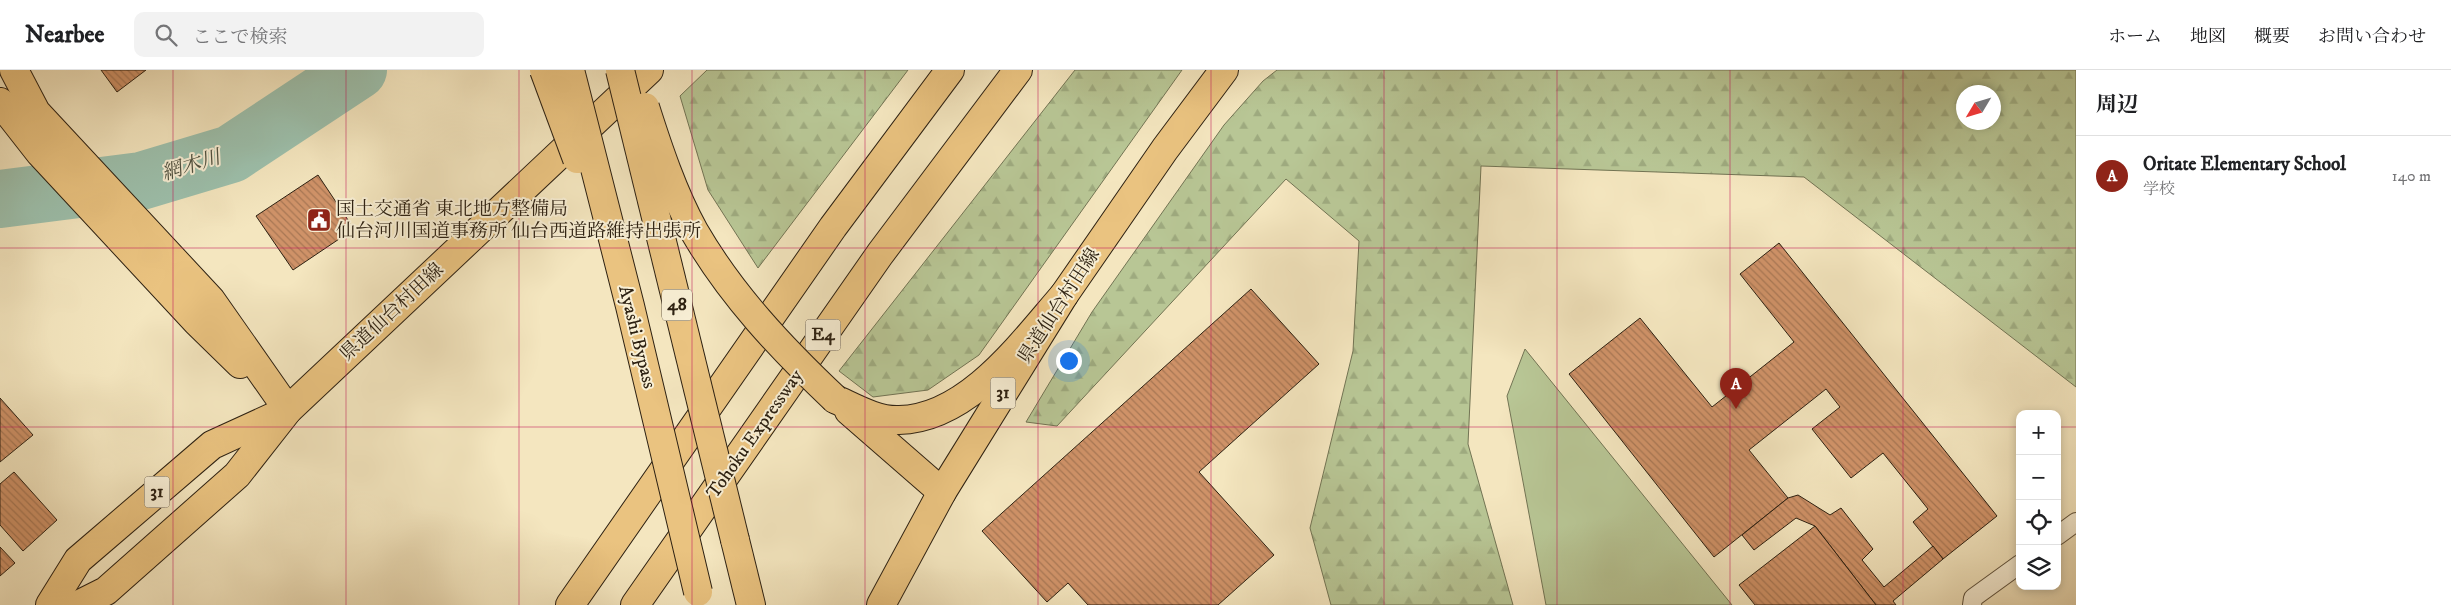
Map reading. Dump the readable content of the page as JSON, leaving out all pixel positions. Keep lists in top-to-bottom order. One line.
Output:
{"streets":{"main road":["48","県道仙台村田線","E4","Ayashi Bypass","31","Tohoku Expressway"]},"water":["網木川"],"places":{"public building":["国土交通省 東北地方整備局 仙台河川国道事務所 仙台西道路維持出張所"]},"north":"bottom left","page":{"header":"Nearbee","search":"ここで検索","nav":["ホーム","地図","概要","お問い合わせ"],"heading":"周辺","list":[{"mark":"A","name":"Oritate Elementary School","note":"学校","value":"140 m"}],"pins":"A","map_buttons":["+","−"]}}
